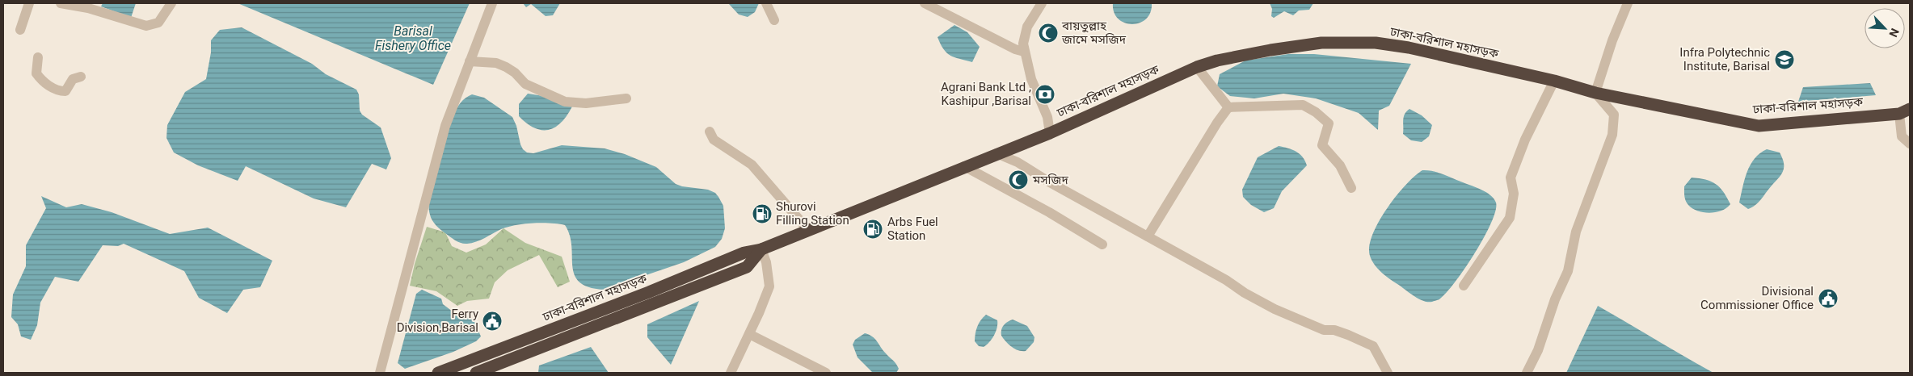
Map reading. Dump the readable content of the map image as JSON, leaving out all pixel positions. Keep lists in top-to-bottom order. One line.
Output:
{"streets":{"highway":["ঢাকা-বরিশাল মহাসড়ক"]},"water":["Barisal Fishery Office"],"places":{"mosque":["বায়তুল্লাহ জামে মসজিদ","মসজিদ"],"school or university":["Infra Polytechnic Institute, Barisal"],"bank":["Agrani Bank Ltd , Kashipur ,Barisal"],"fuel station":["Shurovi Filling Station","Arbs Fuel Station"],"public building":["Divisional Commissioner Office","Ferry Division,Barisal"]},"north":"bottom right"}
